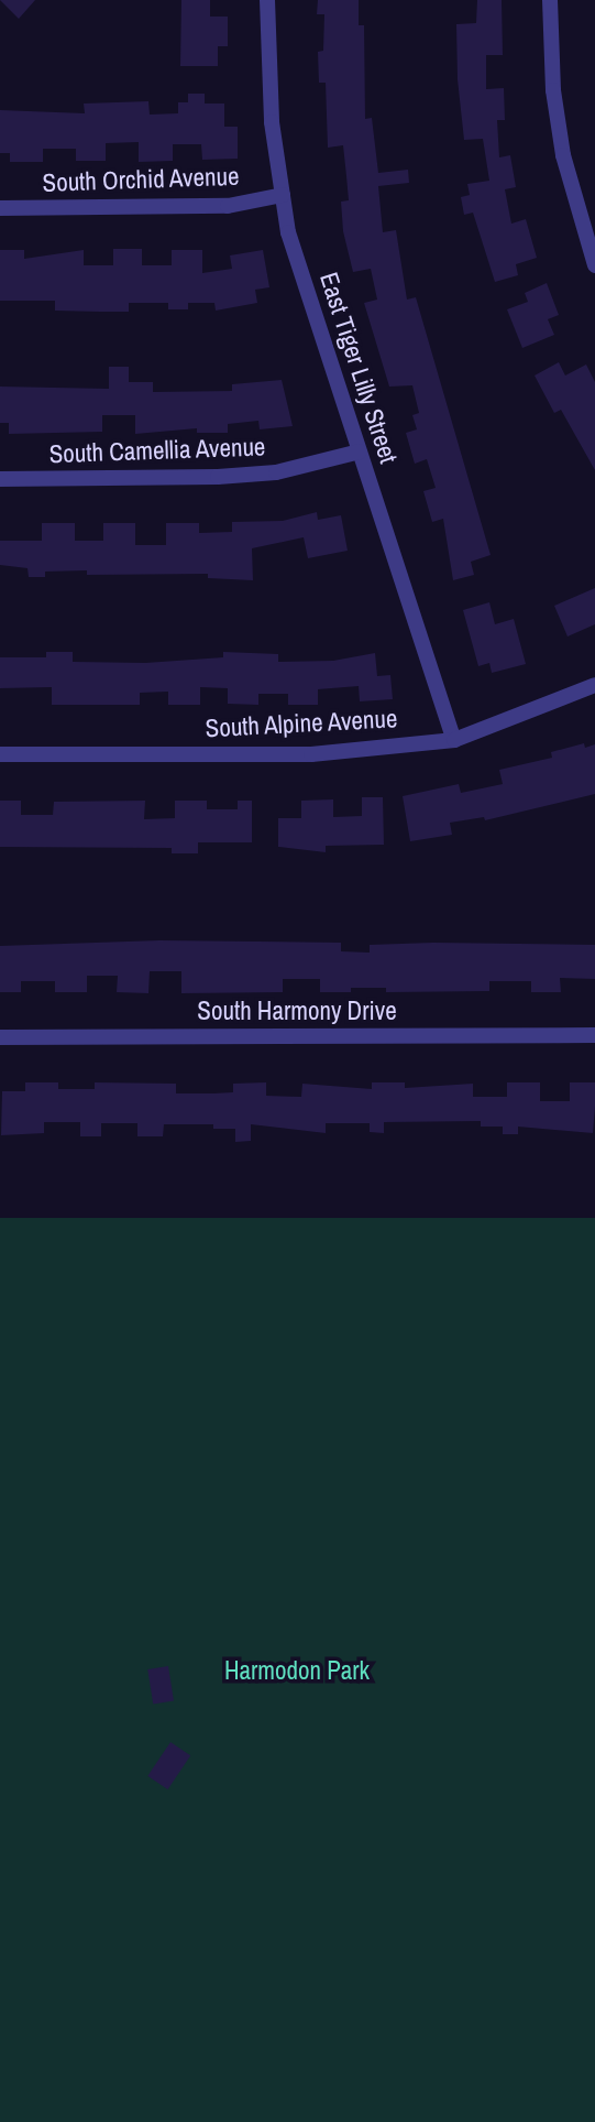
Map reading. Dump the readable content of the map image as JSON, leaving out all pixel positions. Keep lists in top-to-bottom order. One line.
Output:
{"streets":{"street":["South Orchid Avenue","East Tiger Lilly Street","South Camellia Avenue","South Alpine Avenue","South Harmony Drive"]},"crossings":[["South Orchid Avenue","East Tiger Lilly Street"],["East Tiger Lilly Street","South Camellia Avenue"],["East Tiger Lilly Street","South Alpine Avenue"]],"parks":["Harmodon Park"]}
